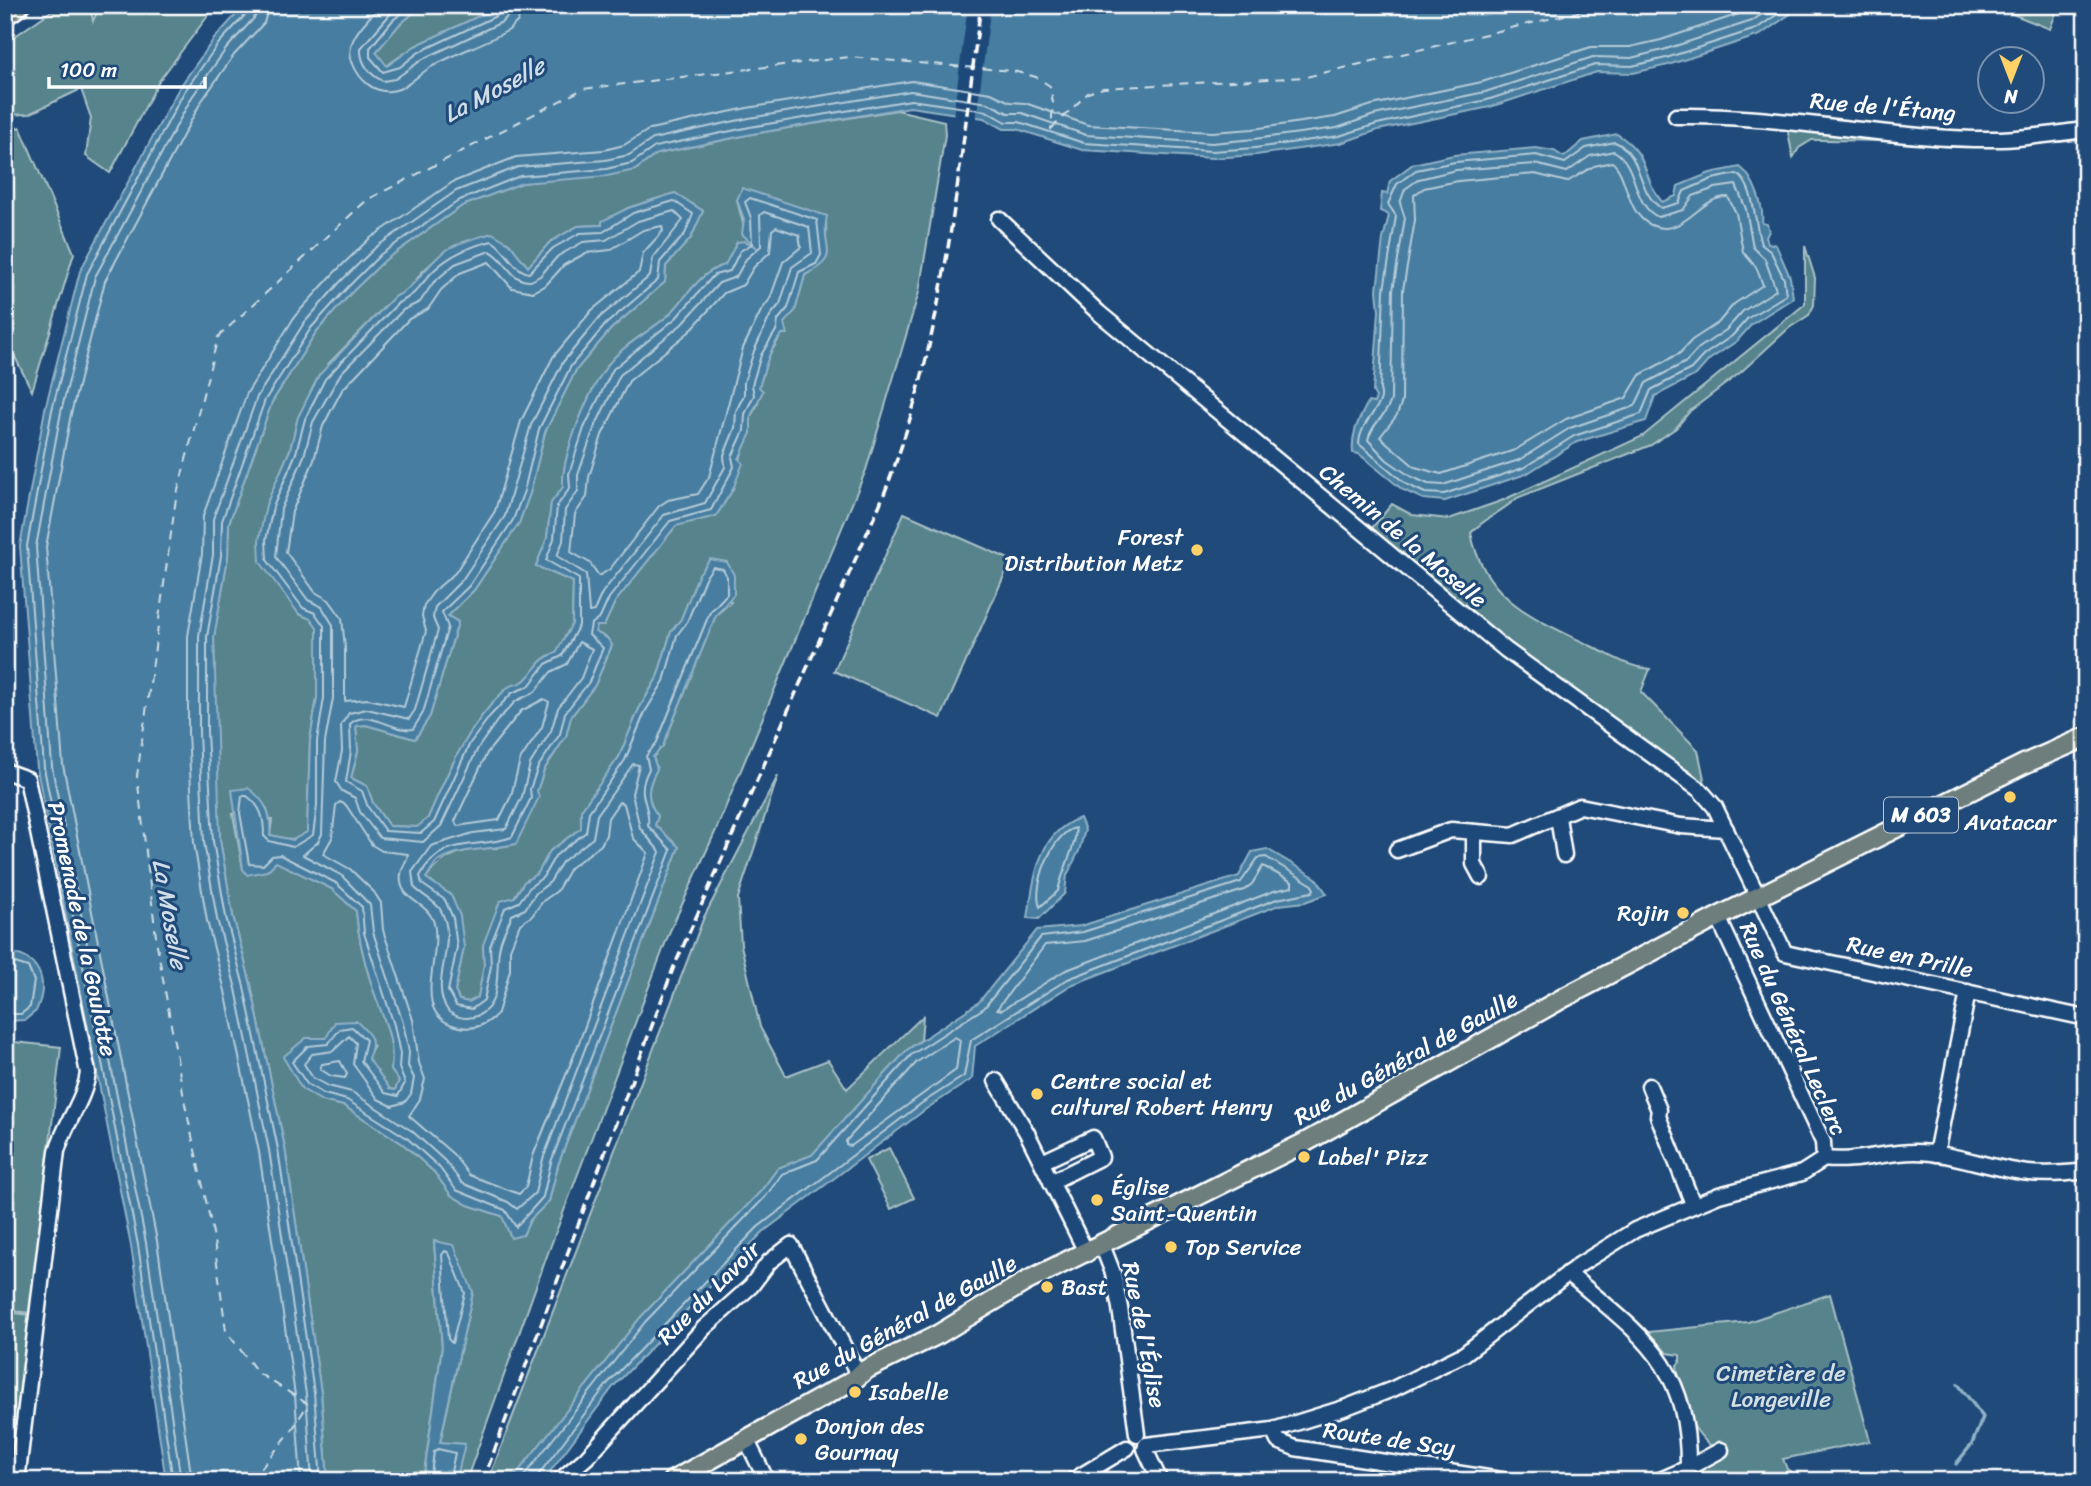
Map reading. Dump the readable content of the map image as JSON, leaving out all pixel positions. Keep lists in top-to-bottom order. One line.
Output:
{"streets":{"main road":["M 603","Rue du Général de Gaulle"],"street":["Rue de l'Étang","Chemin de la Moselle","Promenade de la Goulotte","Rue en Prille","Rue du Général Leclerc","Rue du Lavoir","Rue de l'Église","Route de Scy"]},"crossings":[["Chemin de la Moselle","M 603"],["Chemin de la Moselle","Rue en Prille"],["Chemin de la Moselle","Rue du Général de Gaulle"],["M 603","Rue en Prille"],["M 603","Rue du Général de Gaulle"],["Rue en Prille","Rue du Général de Gaulle"],["Rue du Général Leclerc","Rue du Général de Gaulle"],["Rue du Général de Gaulle","Rue du Lavoir"],["Rue du Général de Gaulle","Rue de l'Église"]],"water":["La Moselle"],"parks":["Cimetière de Longeville"],"places":["Forest Distribution Metz","Avatacar","Rojin","Centre social et culturel Robert Henry","Label' Pizz","Église Saint-Quentin","Top Service","Bast","Isabelle","Donjon des Gournay"],"scale_bar":"100 m","north":"bottom"}
